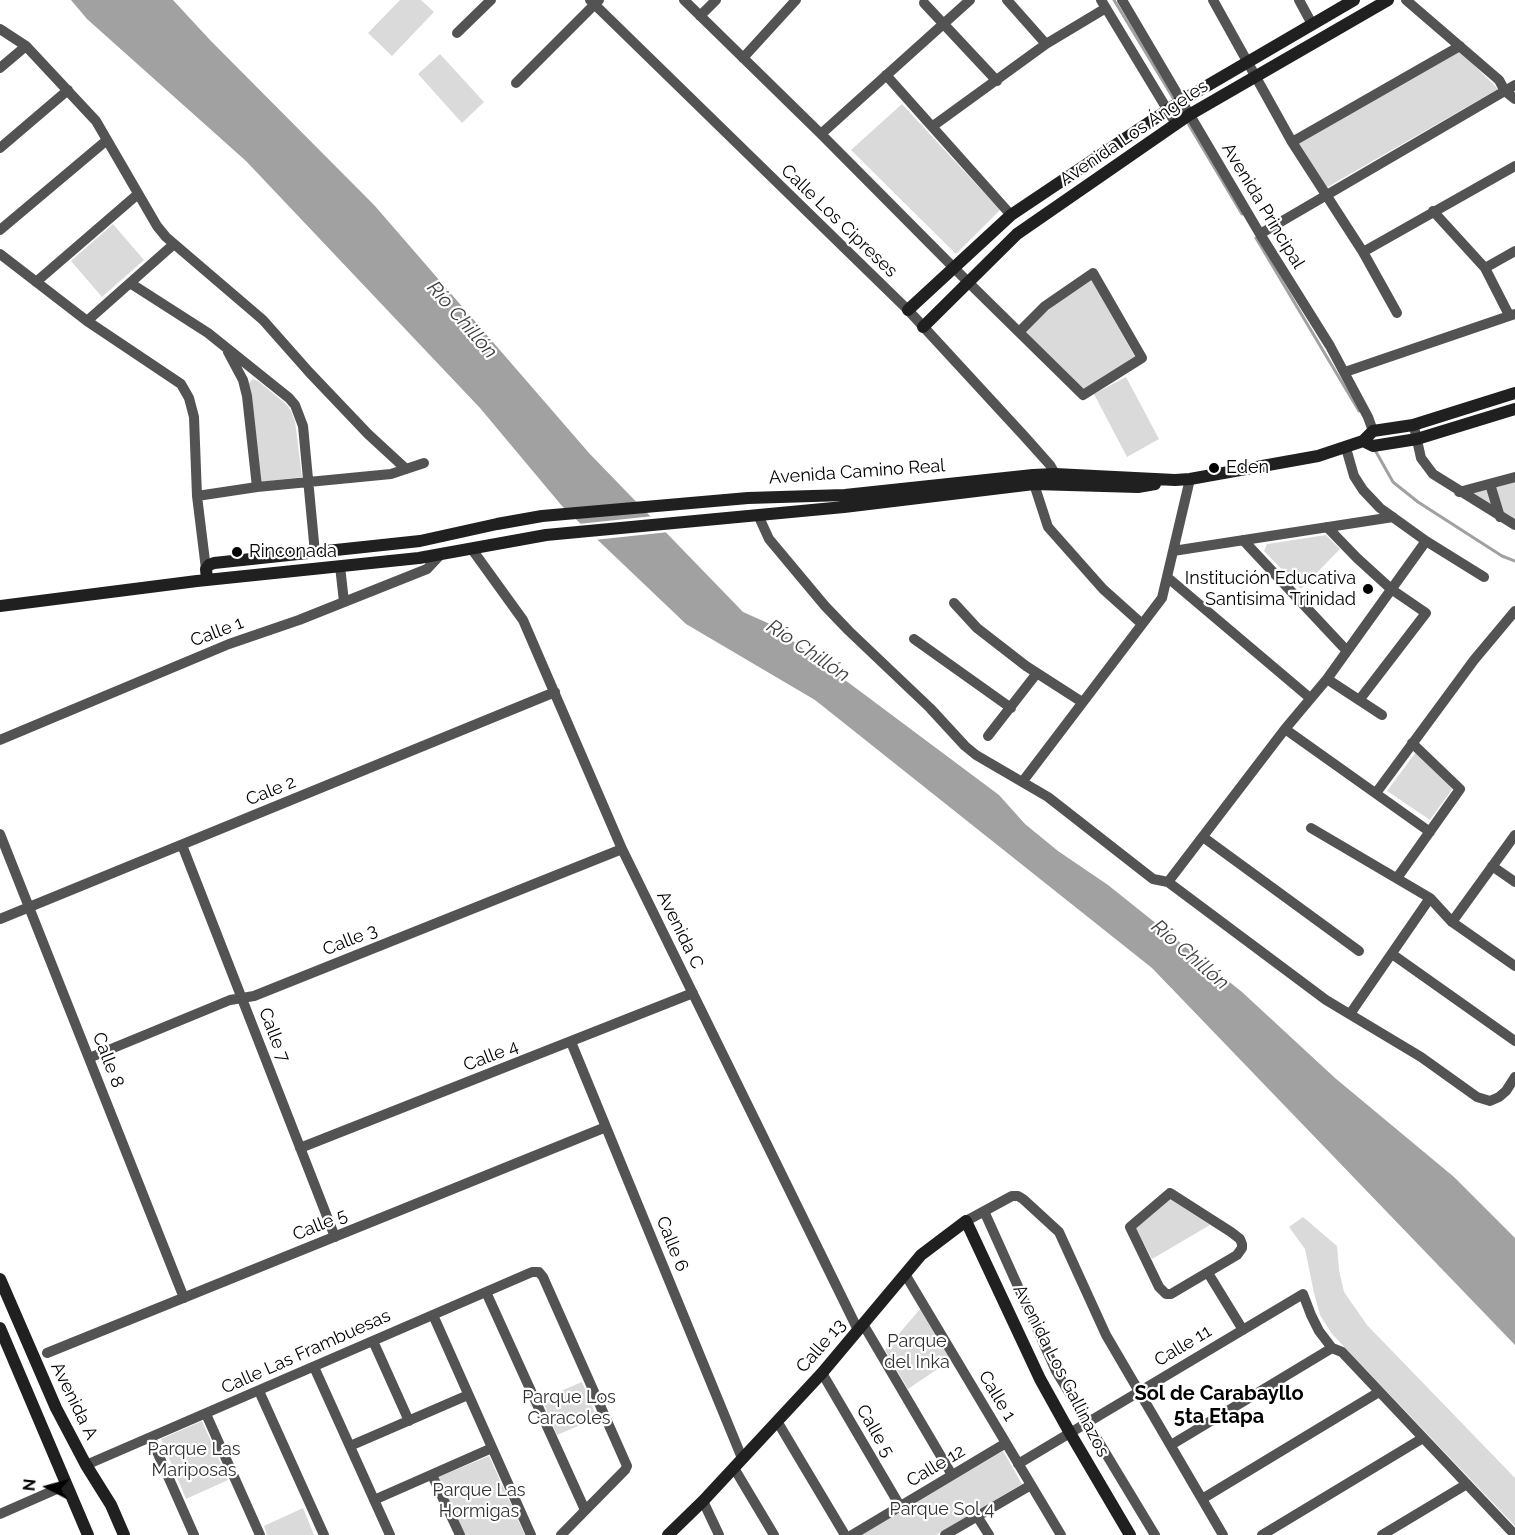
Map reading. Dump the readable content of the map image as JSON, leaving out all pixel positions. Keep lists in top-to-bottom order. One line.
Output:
{"streets":{"main road":["Avenida Los Ángeles","Avenida Camino Real","Calle 13","Avenida Los Gallinazos","Avenida A"],"street":["Avenida Principal","Calle Los Cipreses","Calle 1","Cale 2","Avenida C","Calle 3","Calle 7","Calle 4","Calle 8","Calle 5","Calle 6","Calle 11","Calle Las Frambuesas","Calle 12"]},"crossings":[["Avenida Los Ángeles","Avenida Principal"],["Avenida Los Ángeles","Calle Los Cipreses"],["Avenida Principal","Avenida Camino Real"],["Calle Los Cipreses","Avenida Camino Real"],["Avenida Camino Real","Calle 1"],["Avenida Camino Real","Avenida C"],["Calle 1","Calle 13"],["Calle 1","Calle 11"],["Calle 1","Calle 12"],["Cale 2","Avenida C"],["Cale 2","Calle 7"],["Cale 2","Calle 8"],["Avenida C","Calle 3"],["Avenida C","Calle 4"],["Avenida C","Calle 13"],["Calle 3","Calle 7"],["Calle 3","Calle 8"],["Calle 7","Calle 4"],["Calle 7","Calle 5"],["Calle 4","Calle 6"],["Calle 8","Calle 5"],["Calle 5","Calle 6"],["Calle 5","Calle 13"],["Calle 5","Calle 12"],["Calle 6","Calle 13"],["Calle 13","Calle 11"],["Calle 13","Avenida Los Gallinazos"],["Calle 11","Avenida Los Gallinazos"],["Calle Las Frambuesas","Avenida A"]],"districts":["Sol de Carabayllo 5ta Etapa"],"water":["Río Chillón"],"parks":["Parque del Inka","Parque Los Caracoles","Parque Las Mariposas","Parque Las Hormigas","Parque Sol 4"],"places":["Eden","Rinconada","Institución Educativa Santisima Trinidad"],"north":"left"}
